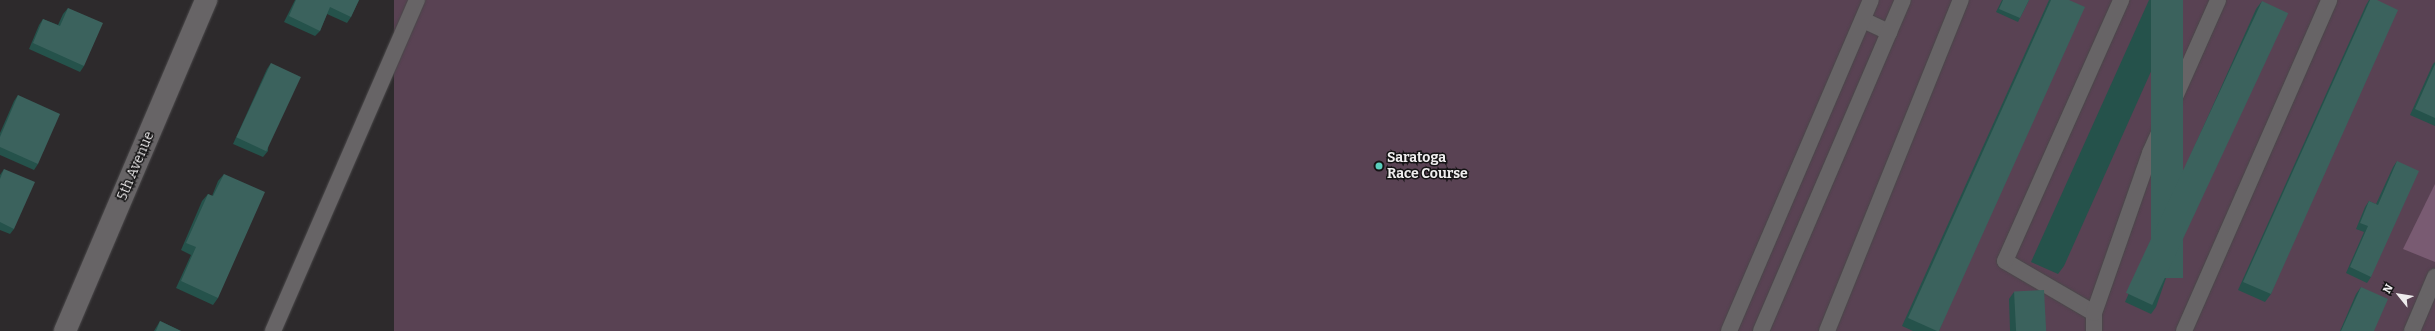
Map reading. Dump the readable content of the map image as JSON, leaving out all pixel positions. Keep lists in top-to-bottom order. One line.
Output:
{"streets":{"street":["5th Avenue"]},"places":["Saratoga Race Course"],"north":"top left"}
